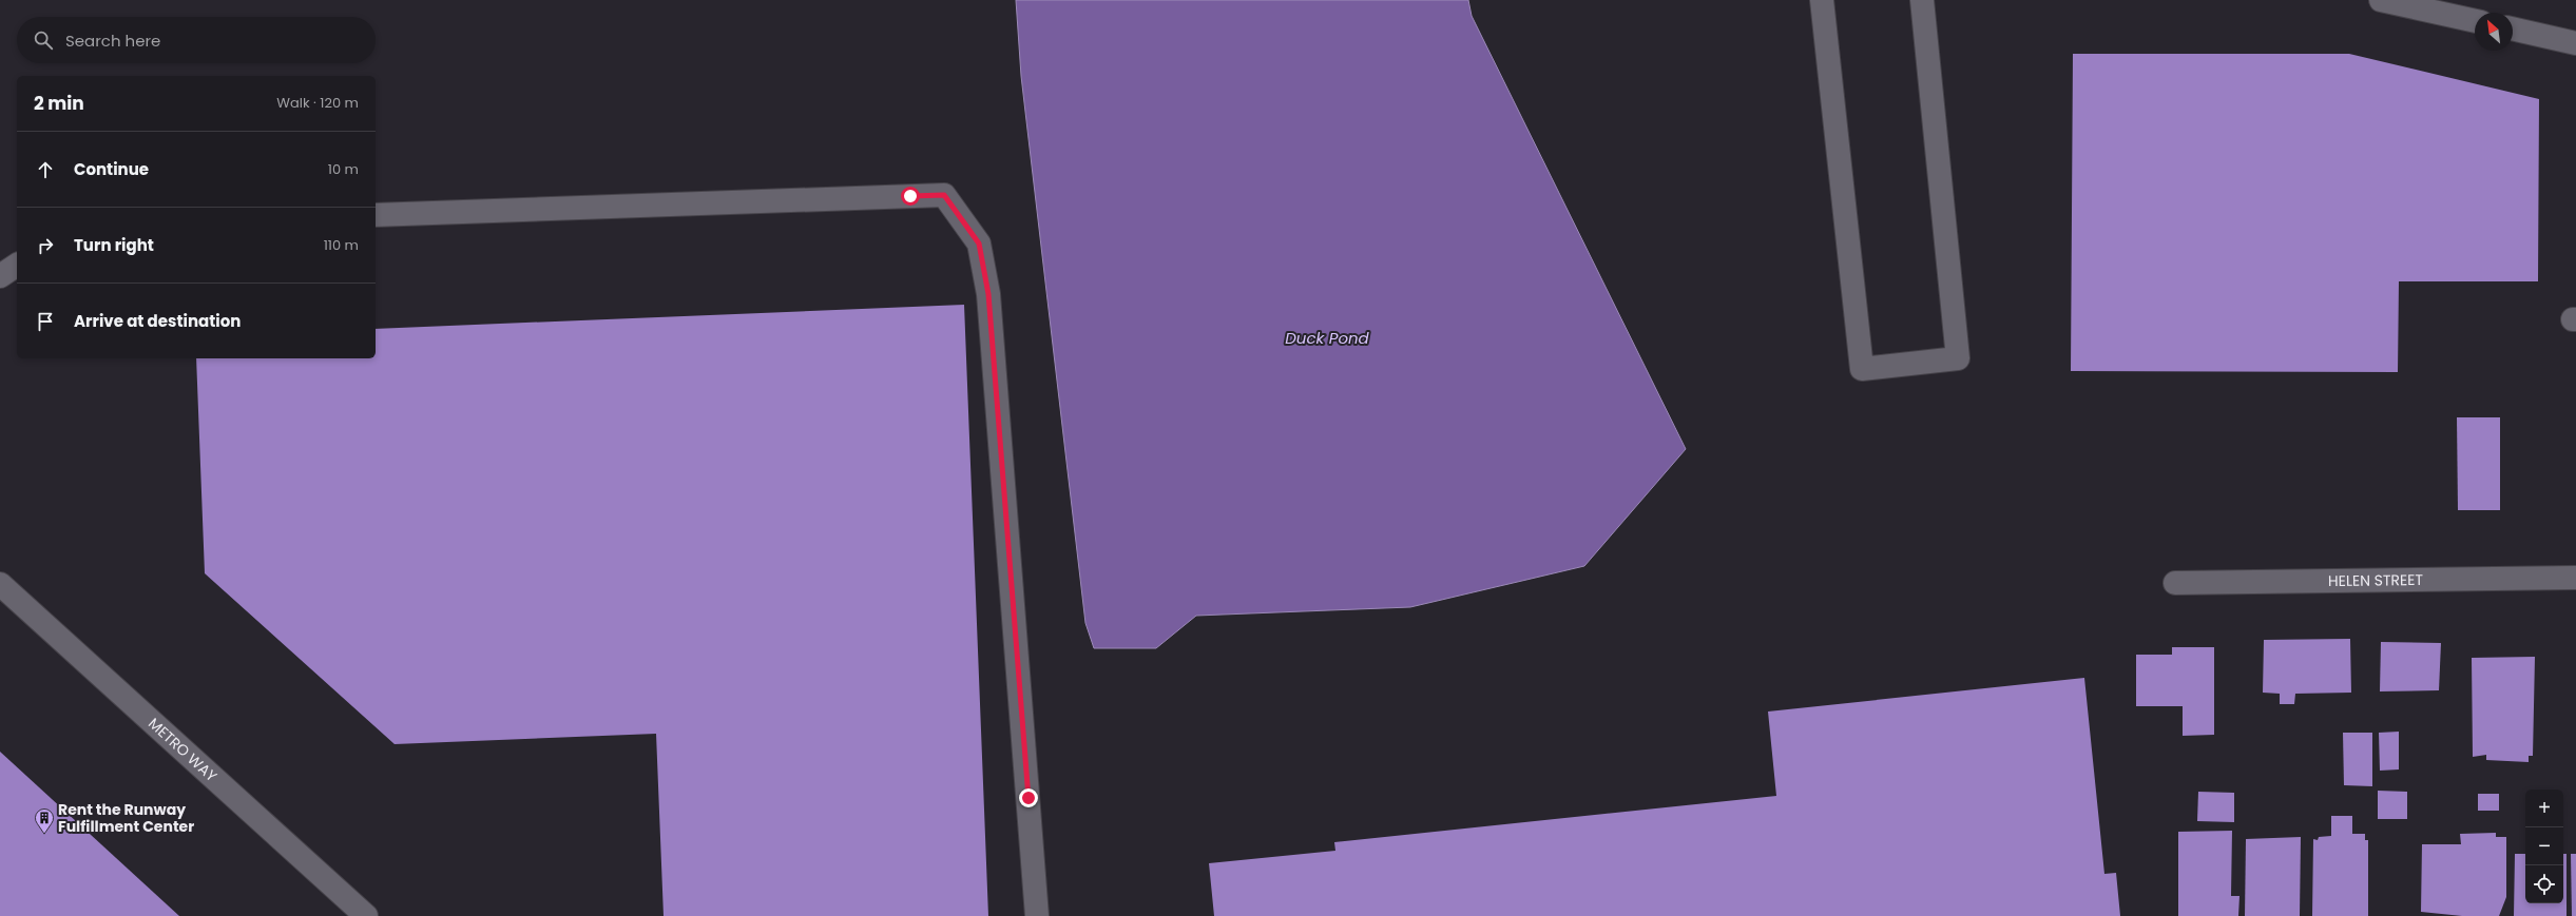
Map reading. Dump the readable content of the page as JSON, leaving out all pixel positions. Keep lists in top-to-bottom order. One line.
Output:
{"streets":{"street":["HELEN STREET","METRO WAY"]},"water":["Duck Pond"],"places":{"building":["Rent the Runway Fulfillment Center"]},"north":"top left","page":{"search":"Search here","heading":["2 min","Walk · 120 m"],"list":[["Continue","10 m"],["Turn right","110 m"],"Arrive at destination"],"map_buttons":["+","−"]}}
